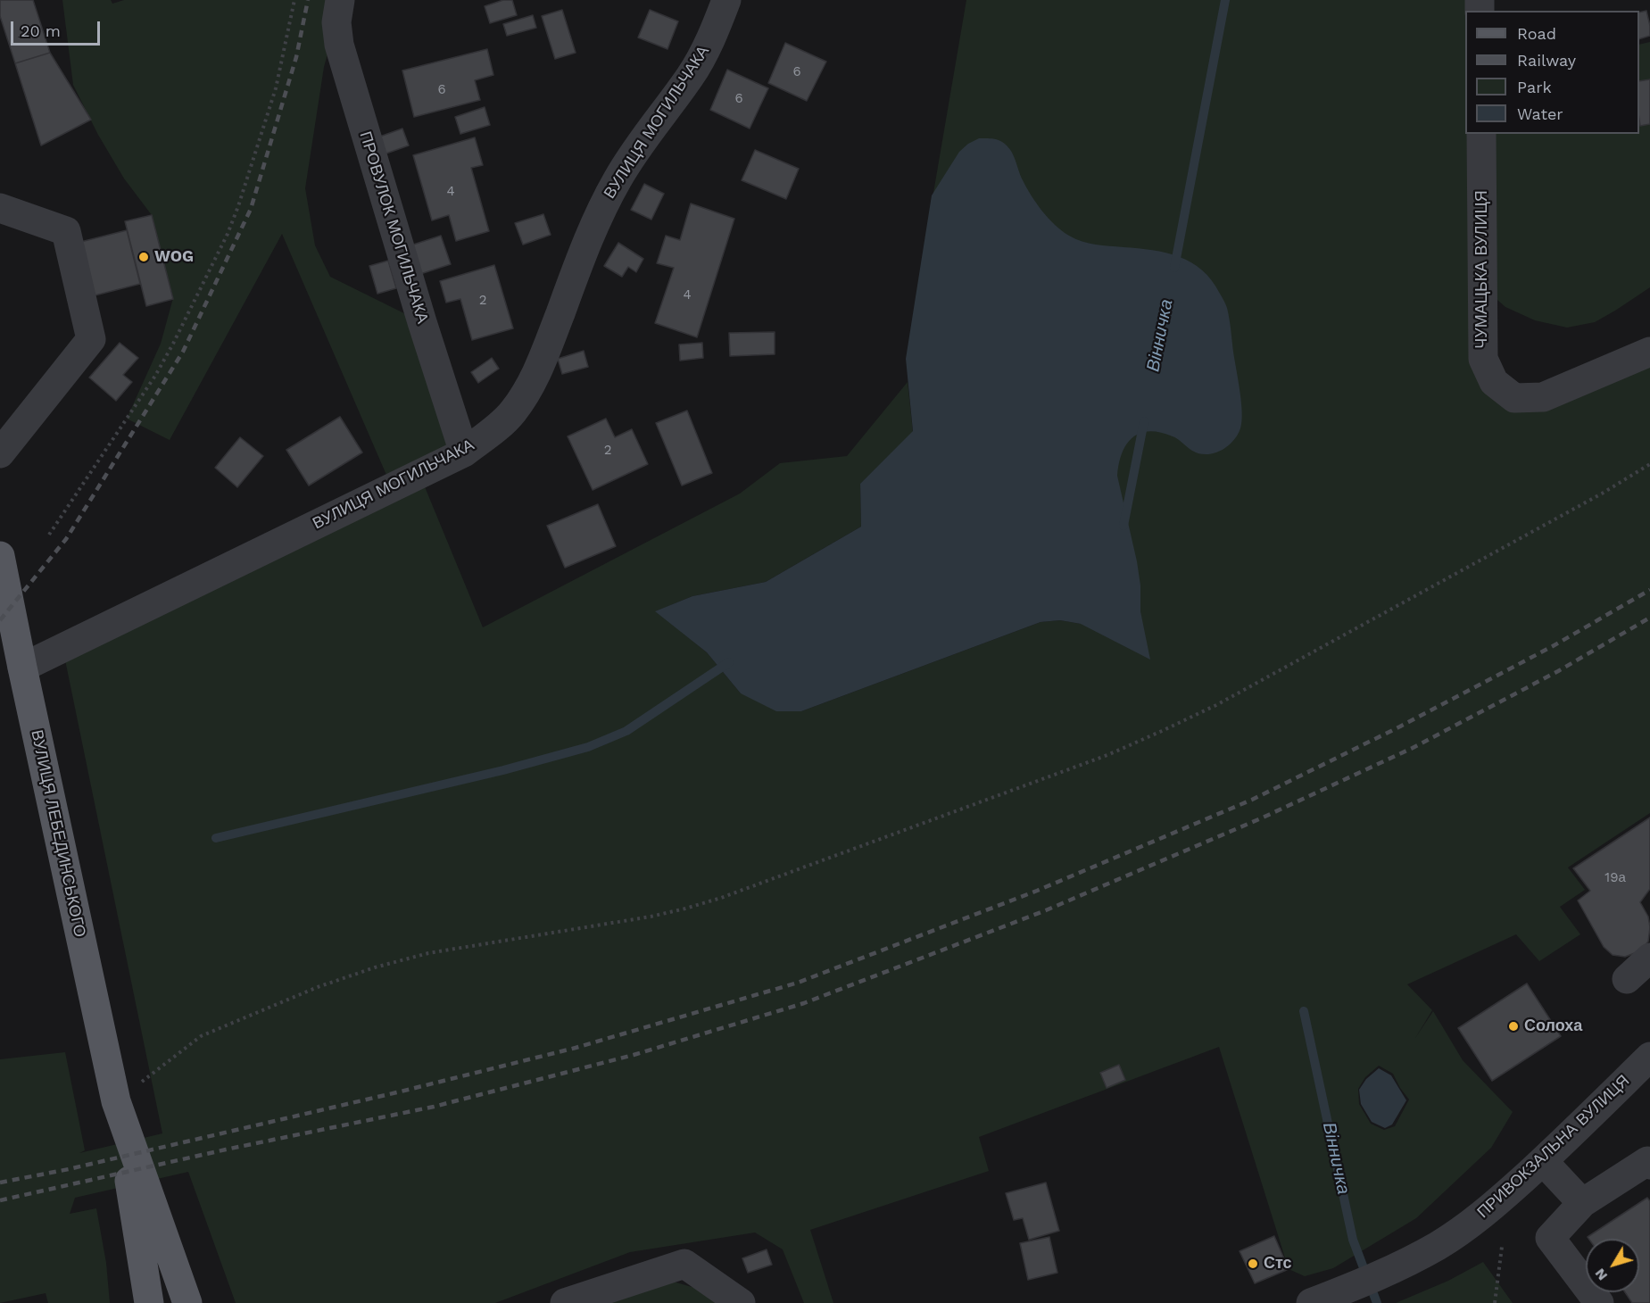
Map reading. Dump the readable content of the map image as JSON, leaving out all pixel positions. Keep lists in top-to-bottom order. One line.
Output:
{"streets":{"main road":["ВУЛИЦЯ ЛЕБЕДИНСЬКОГО"],"street":["ВУЛИЦЯ МОГИЛЬЧАКА","ПРОВУЛОК МОГИЛЬЧАКА","ЧУМАЦЬКА ВУЛИЦЯ","ПРИВОКЗАЛЬНА ВУЛИЦЯ"]},"crossings":[["ВУЛИЦЯ МОГИЛЬЧАКА","ПРОВУЛОК МОГИЛЬЧАКА"],["ВУЛИЦЯ МОГИЛЬЧАКА","ВУЛИЦЯ ЛЕБЕДИНСЬКОГО"]],"water":["Вінничка"],"places":["WOG","Солоха","Стс"],"house_numbers":["6","6","6","4","4","2","2","19а"],"legend":["Road","Railway","Park","Water"],"scale_bar":"20 m","north":"bottom left"}
